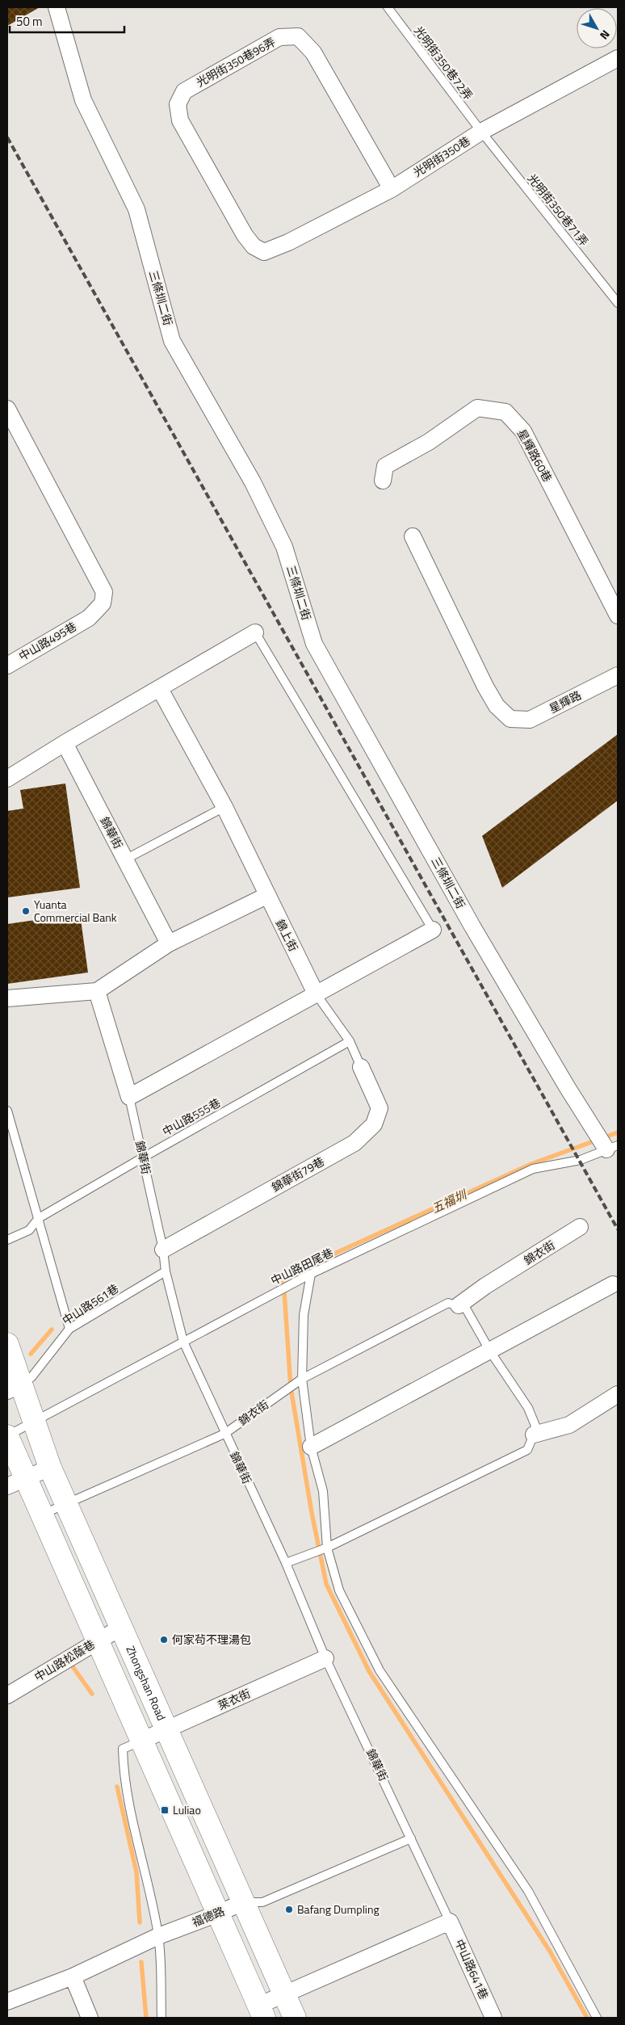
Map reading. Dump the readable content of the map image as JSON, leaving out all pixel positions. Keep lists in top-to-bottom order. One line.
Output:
{"streets":{"street":["光明街350巷96弄","光明街350巷","三條圳二街","星輝路60巷","中山路495巷","星輝路","錦華街","錦上街","錦華街79巷","錦衣街","中山路松蔭巷","Zhongshan Road","萊衣街","福德路","中山路641巷"],"lane":["光明街350巷72弄","光明街350巷71弄","中山路555巷","中山路田尾巷","中山路561巷"]},"crossings":[["光明街350巷96弄","光明街350巷"],["光明街350巷72弄","光明街350巷"],["光明街350巷72弄","光明街350巷71弄"],["光明街350巷","光明街350巷71弄"],["三條圳二街","中山路田尾巷"],["錦華街","中山路555巷"],["錦華街","錦華街79巷"],["錦華街","錦衣街"],["錦華街","中山路田尾巷"],["錦華街","中山路561巷"],["錦華街","萊衣街"],["錦華街","福德路"],["錦華街","中山路641巷"],["錦衣街","Zhongshan Road"],["中山路田尾巷","Zhongshan Road"],["中山路561巷","Zhongshan Road"],["中山路松蔭巷","Zhongshan Road"],["Zhongshan Road","萊衣街"],["Zhongshan Road","福德路"]],"water":["五福圳"],"places":{"other":["Yuanta Commercial Bank","何家茍不理湯包","Bafang Dumpling"],"transit":["Luliao"]},"scale_bar":"50 m","north":"bottom right"}
